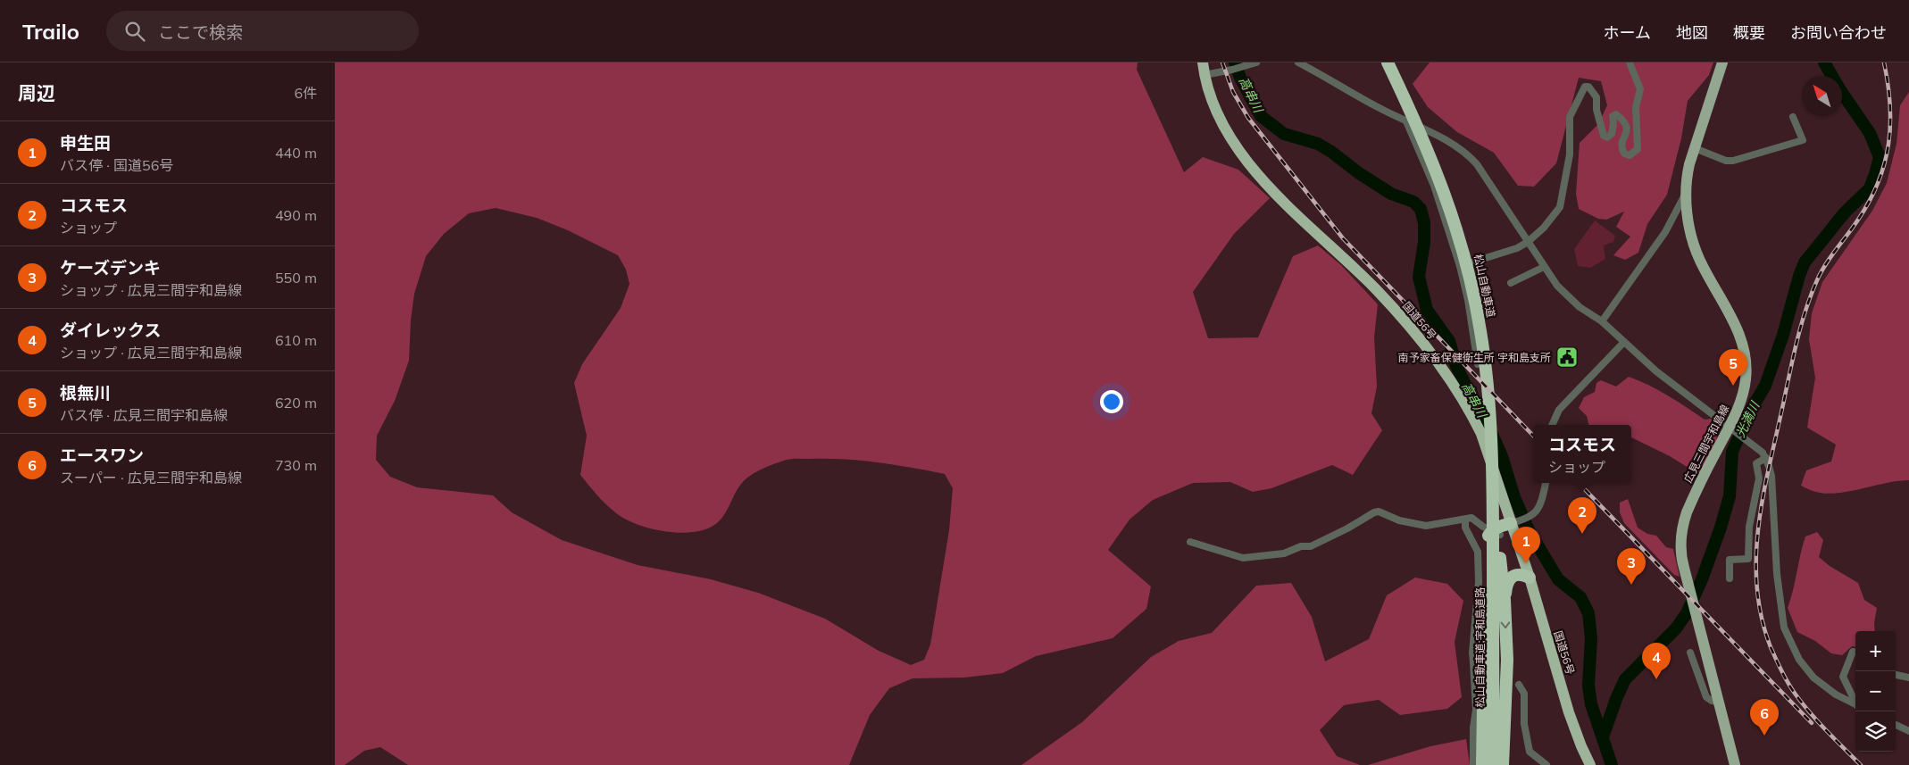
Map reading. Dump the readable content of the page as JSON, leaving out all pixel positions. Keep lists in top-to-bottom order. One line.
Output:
{"streets":{"highway":["松山自動車道","国道56号","松山自動車道;宇和島道路"],"main road":["広見三間宇和島線"]},"crossings":[["松山自動車道","松山自動車道;宇和島道路"]],"water":["高串川","光満川"],"places":{"public building":["南予家畜保健衛生所 宇和島支所"]},"north":"top left","page":{"header":"Trailo","search":"ここで検索","nav":["ホーム","地図","概要","お問い合わせ"],"heading":["周辺","6件"],"list":[{"mark":"1","name":"申生田","note":"バス停 · 国道56号","value":"440 m"},{"mark":"2","name":"コスモス","note":"ショップ","value":"490 m"},{"mark":"3","name":"ケーズデンキ","note":"ショップ · 広見三間宇和島線","value":"550 m"},{"mark":"4","name":"ダイレックス","note":"ショップ · 広見三間宇和島線","value":"610 m"},{"mark":"5","name":"根無川","note":"バス停 · 広見三間宇和島線","value":"620 m"},{"mark":"6","name":"エースワン","note":"スーパー · 広見三間宇和島線","value":"730 m"}],"pins":["5","2","1","3","4","6"],"popup":["コスモス","ショップ"],"map_buttons":["+","−"]}}
